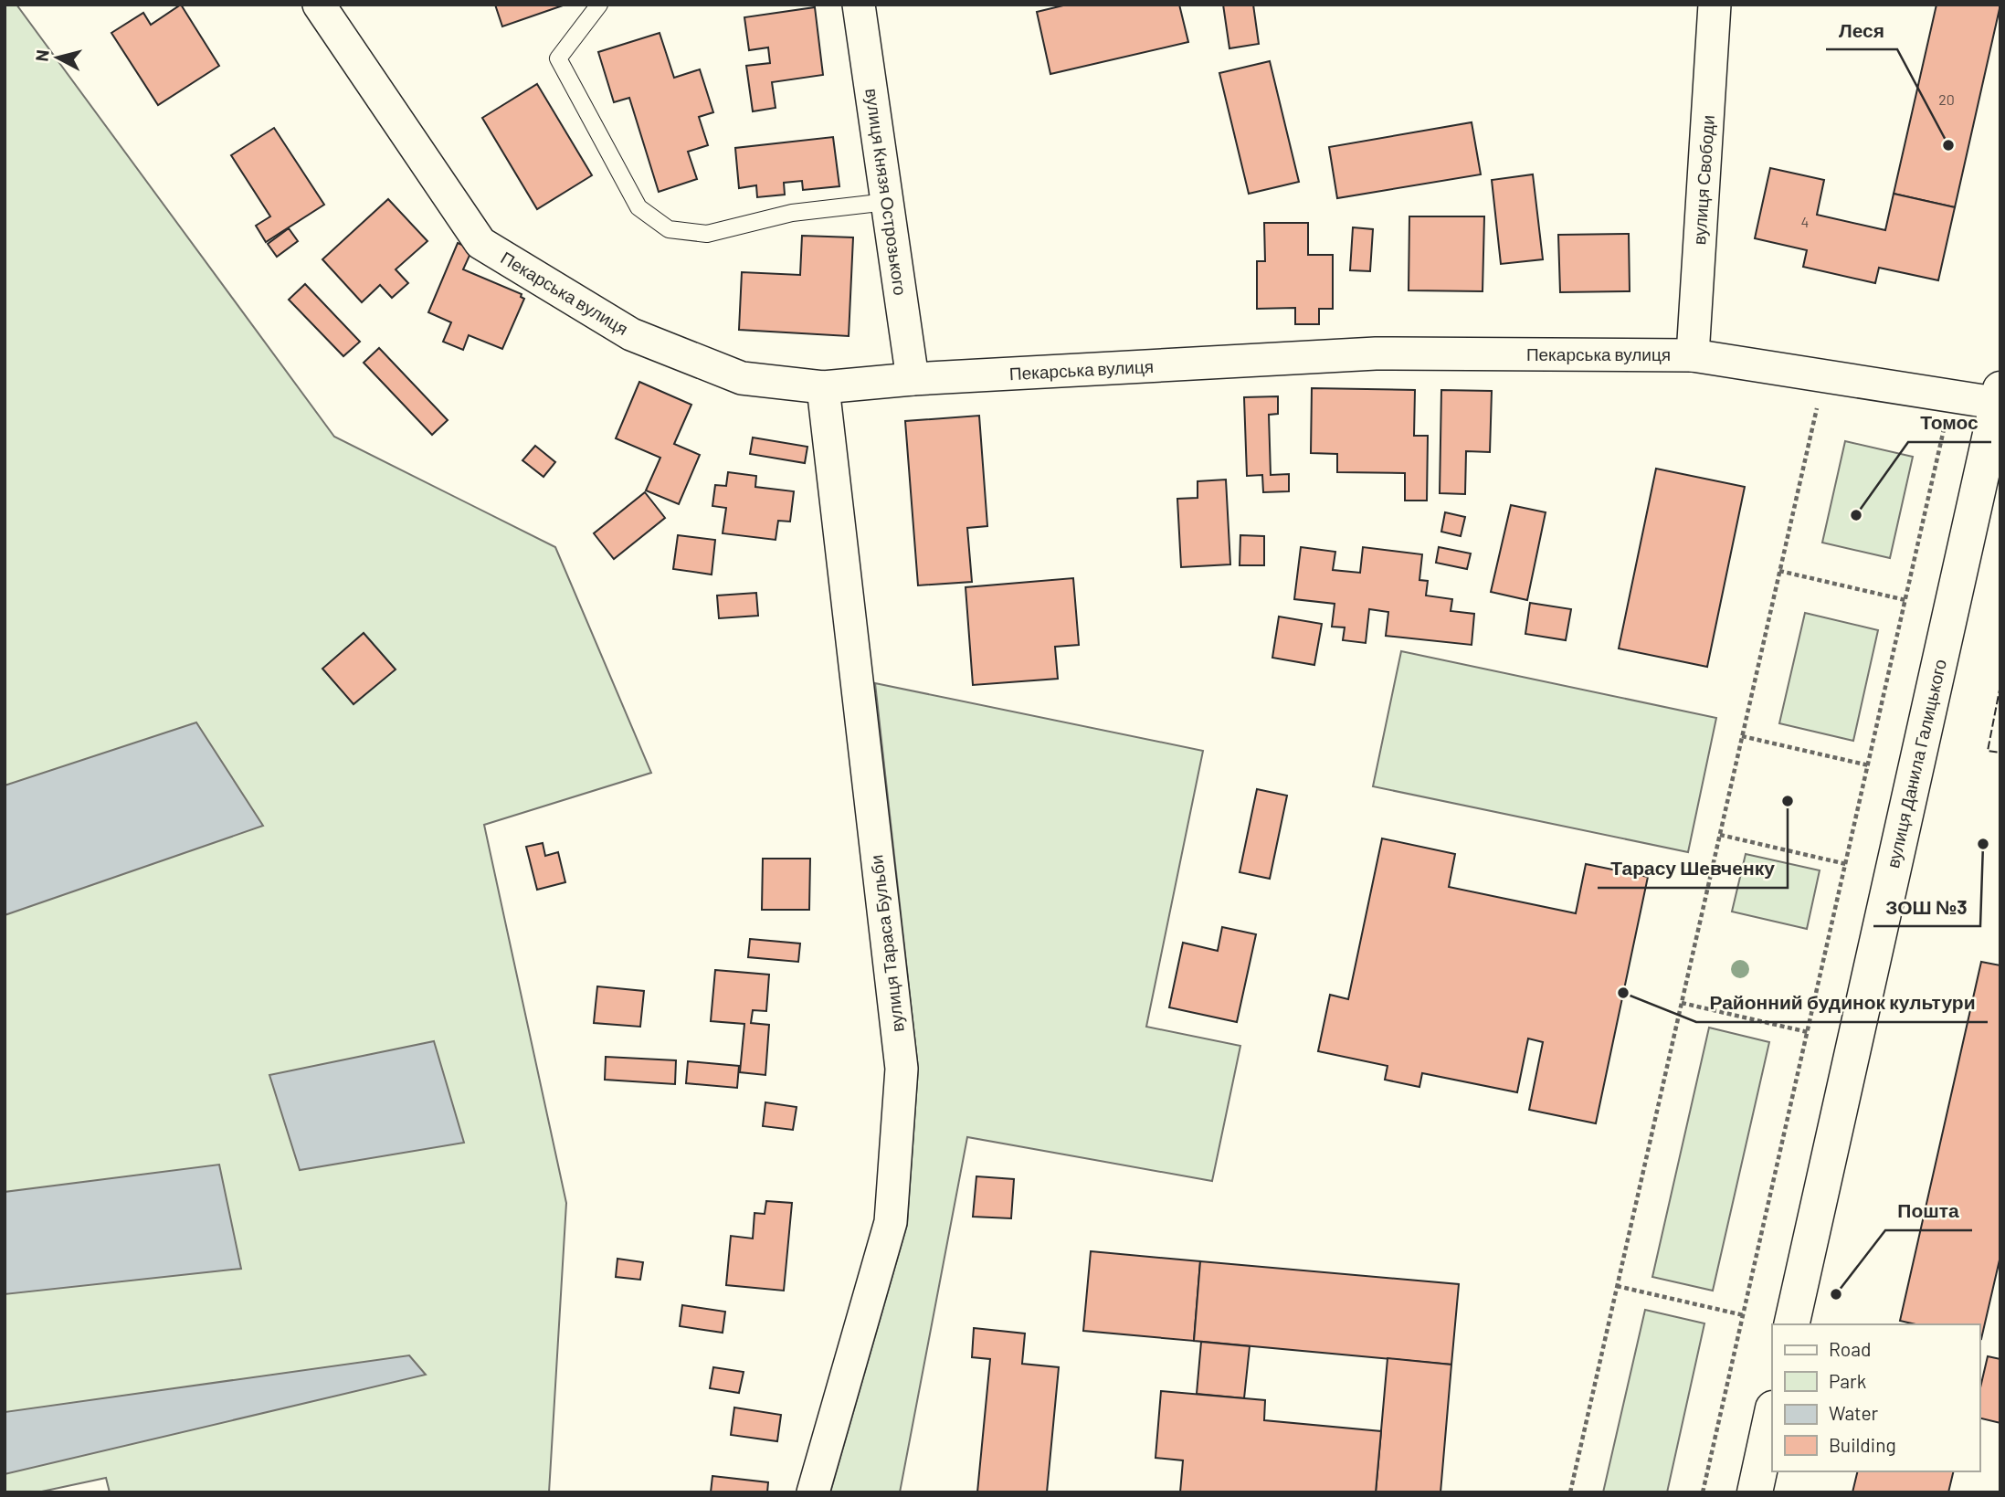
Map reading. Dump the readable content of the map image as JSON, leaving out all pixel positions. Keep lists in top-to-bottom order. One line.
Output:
{"streets":{"main road":["вулиця Данила Галицького"],"street":["вулиця Свободи","вулиця Князя Острозького","Пекарська вулиця","вулиця Тараса Бульби"]},"crossings":[["вулиця Свободи","Пекарська вулиця"],["вулиця Князя Острозького","Пекарська вулиця"],["Пекарська вулиця","вулиця Данила Галицького"],["Пекарська вулиця","вулиця Тараса Бульби"]],"places":["Леся","Томос","Тарасу Шевченку","ЗОШ №3","Районний будинок культури","Пошта"],"house_numbers":["20","4"],"legend":["Road","Park","Water","Building"],"north":"left"}
